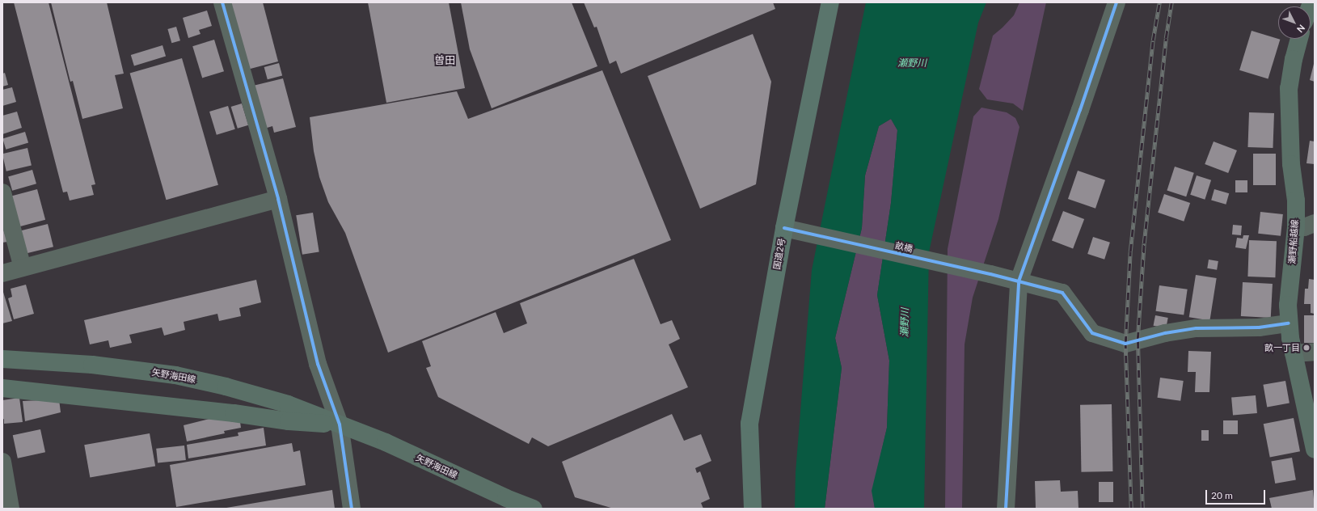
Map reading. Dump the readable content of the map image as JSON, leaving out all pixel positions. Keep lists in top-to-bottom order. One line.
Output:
{"streets":{"highway":["国道2号"],"main road":["瀬野船越線","矢野海田線"],"street":["畝橋"]},"crossings":[["瀬野船越線","畝橋"],["畝橋","国道2号"]],"districts":["曽田"],"water":["瀬野川"],"places":["畝一丁目"],"scale_bar":"20 m","north":"bottom right"}
